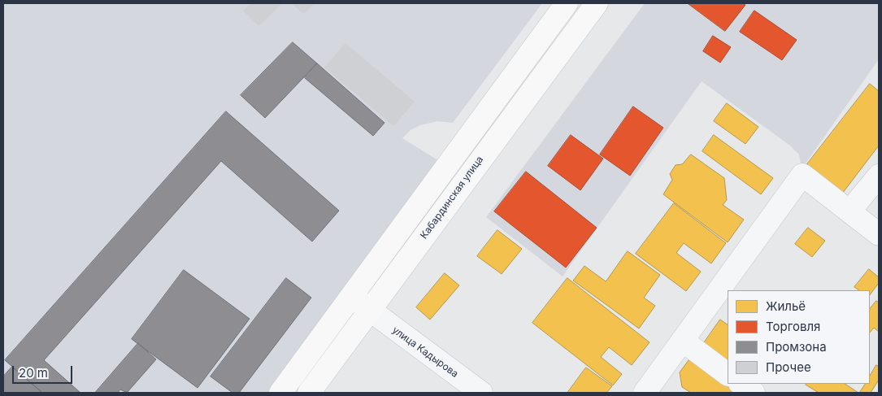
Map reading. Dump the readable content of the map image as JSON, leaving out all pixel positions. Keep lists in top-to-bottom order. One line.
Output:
{"streets":{"main road":["Кабардинская улица"],"street":["улица Кадырова"]},"crossings":[["Кабардинская улица","улица Кадырова"]],"legend":["Жильё","Торговля","Промзона","Прочее"],"scale_bar":"20 m"}
